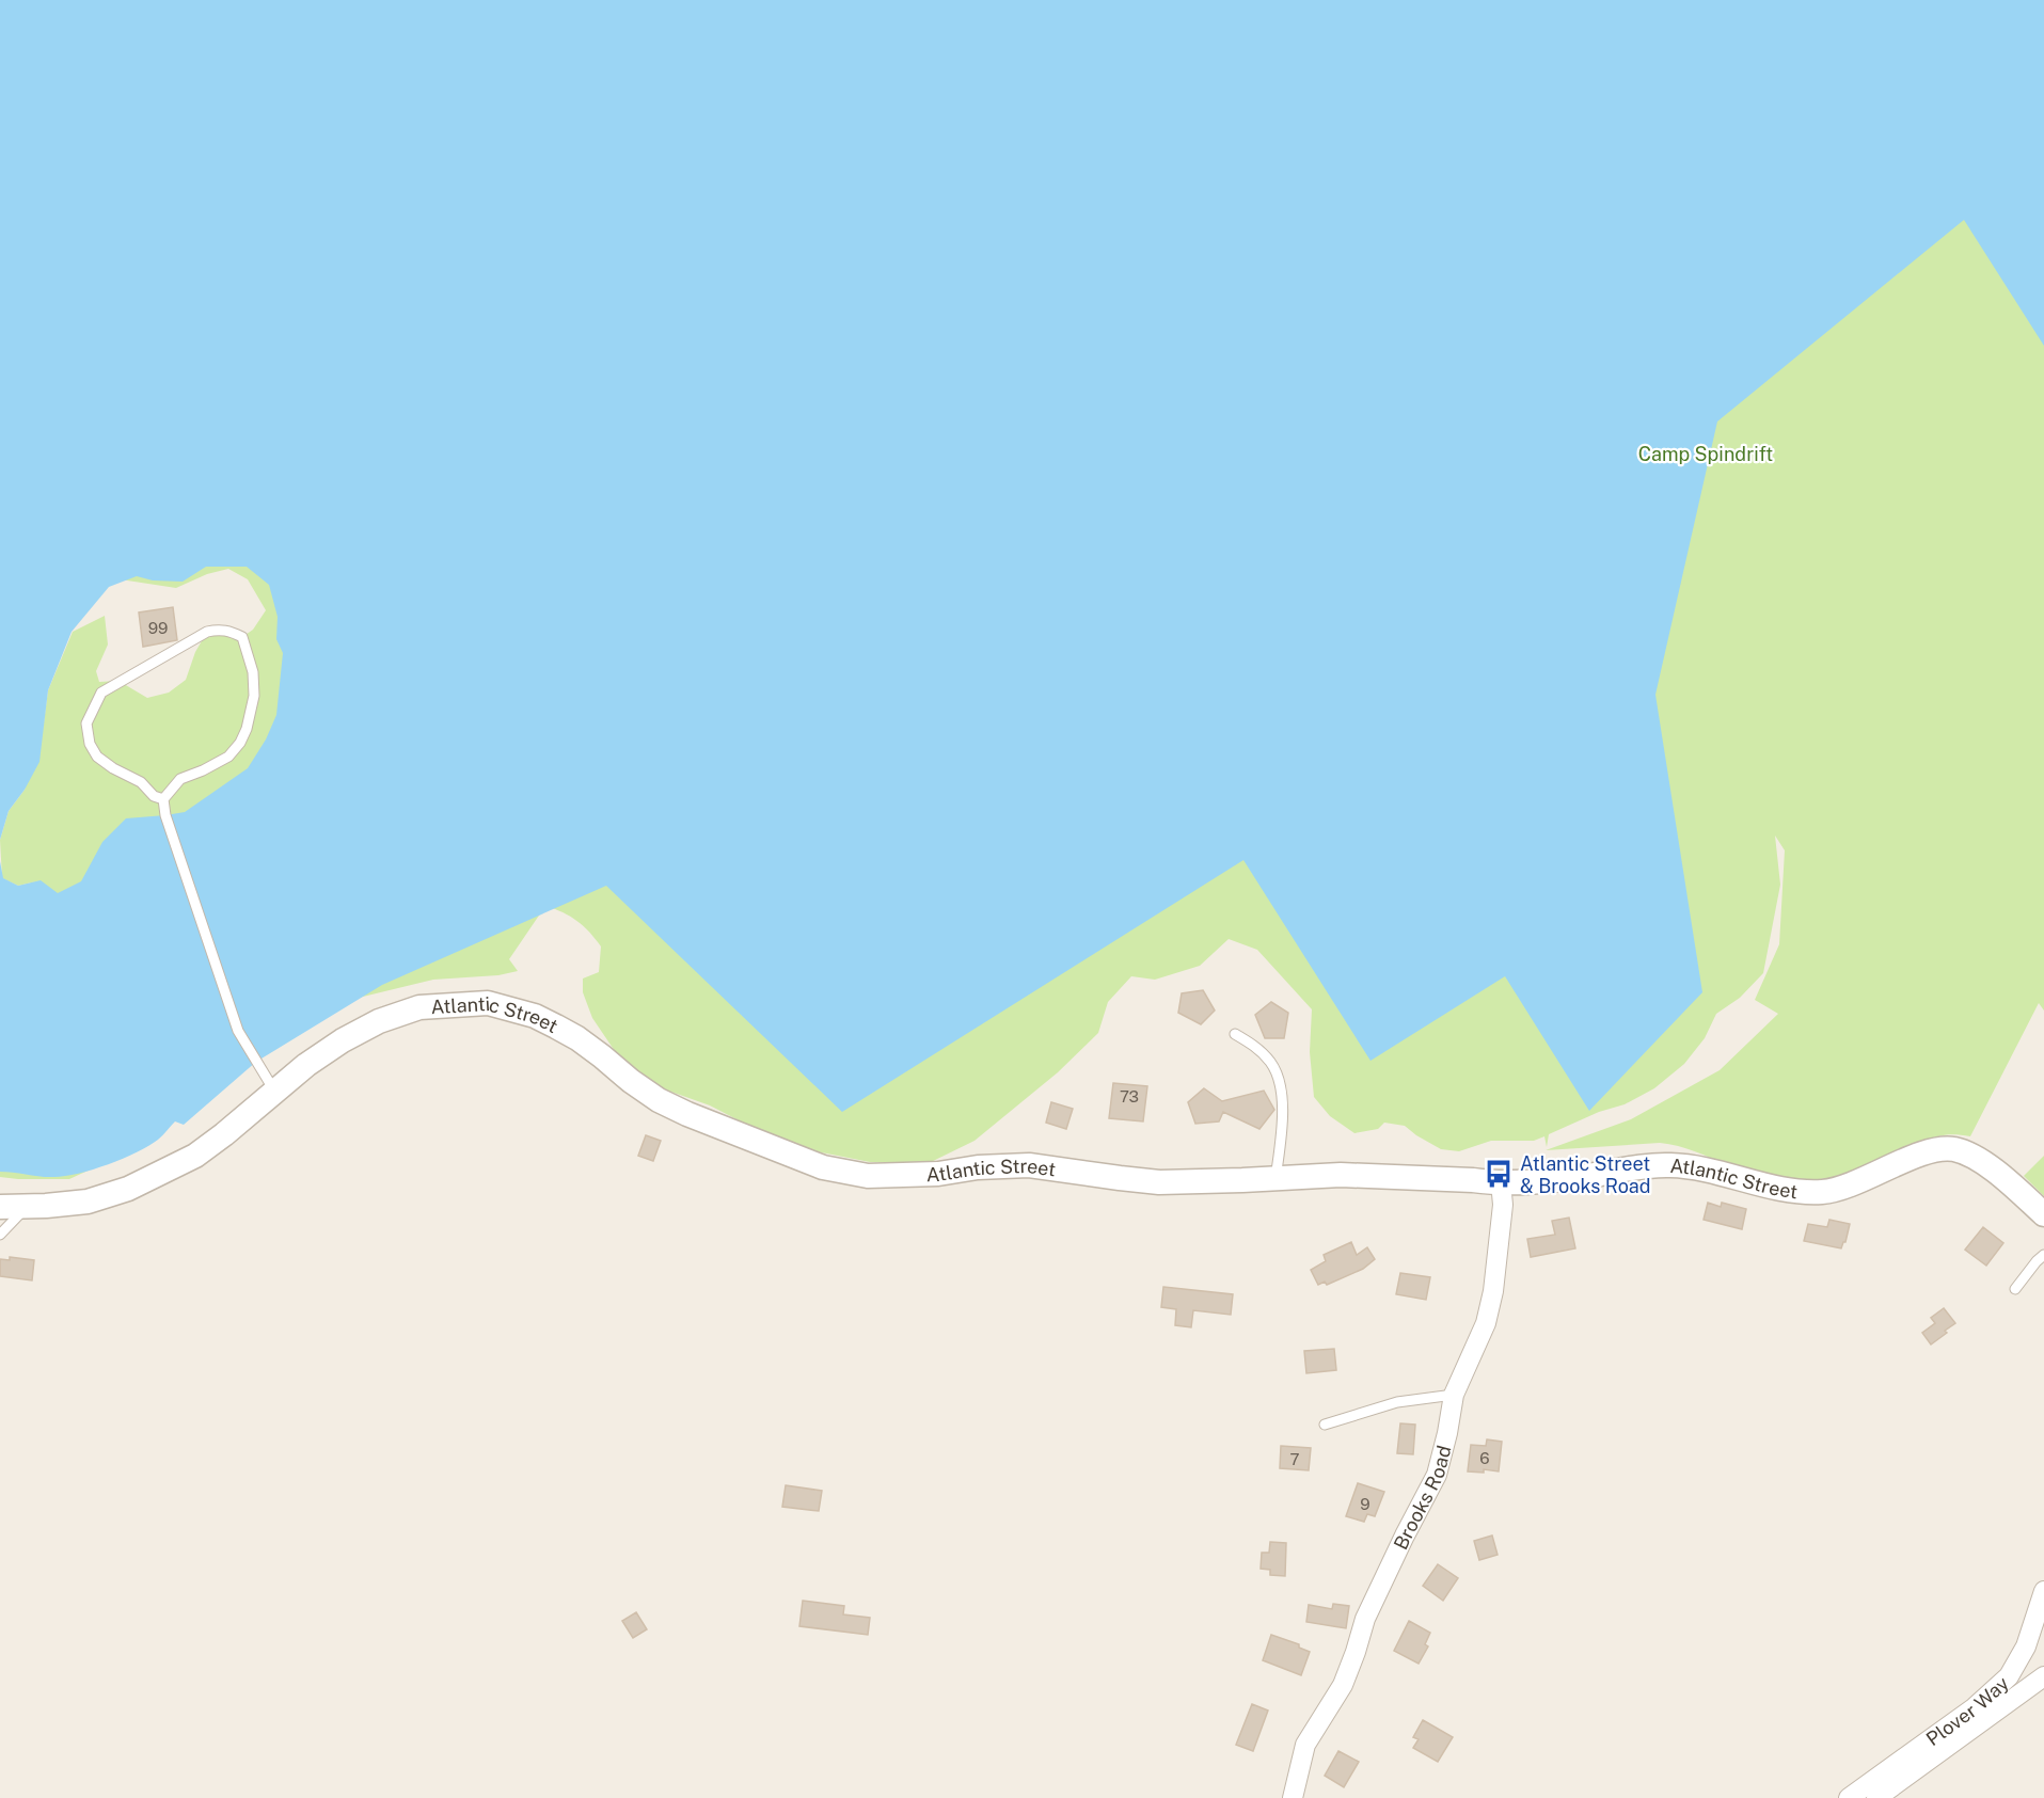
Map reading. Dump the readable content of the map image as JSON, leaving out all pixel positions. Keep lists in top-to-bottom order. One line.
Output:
{"streets":{"street":["Atlantic Street","Brooks Road","Plover Way"]},"crossings":[["Atlantic Street","Brooks Road"]],"parks":["Camp Spindrift"],"places":{"bus stop":["Atlantic Street & Brooks Road"]},"house_numbers":["99","73","6","7","9"]}
